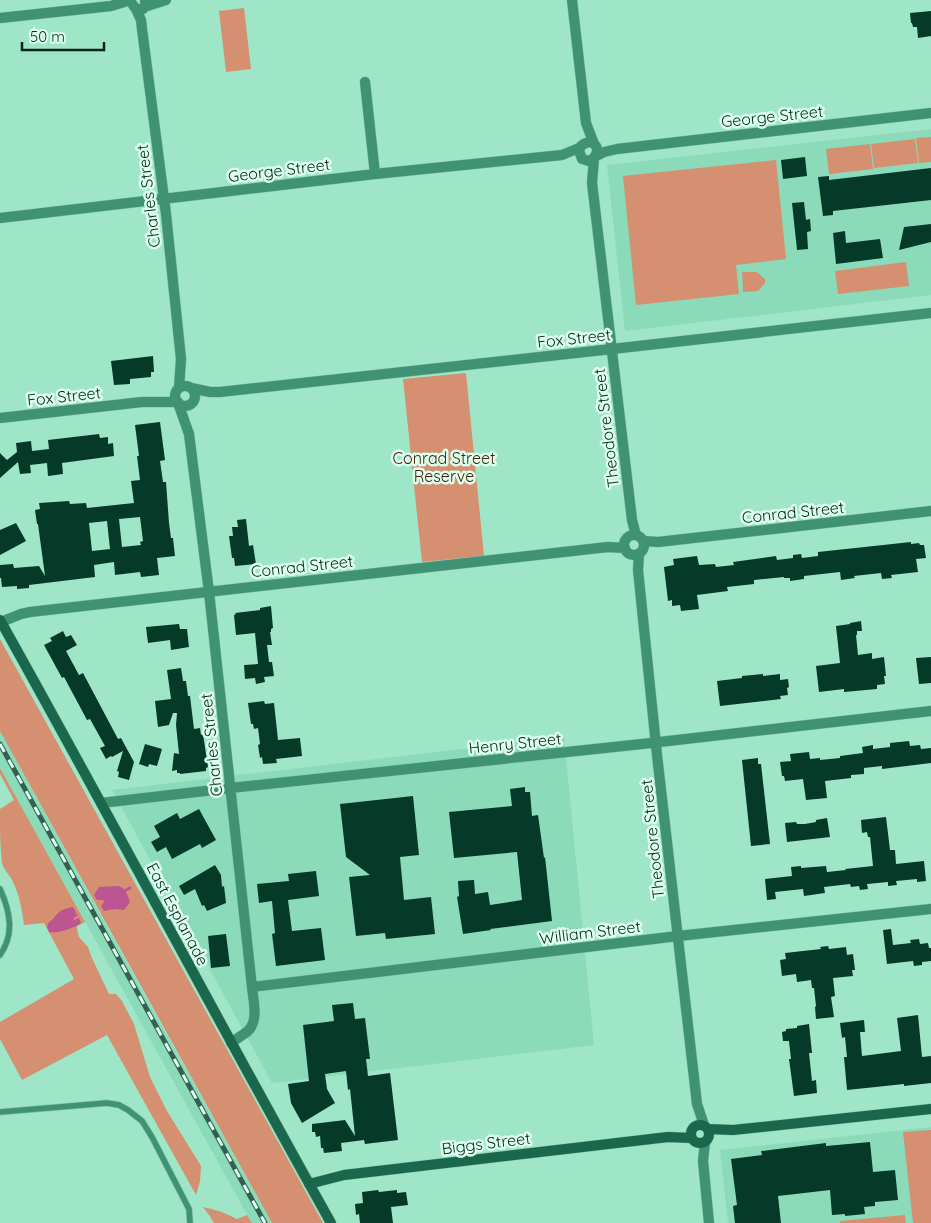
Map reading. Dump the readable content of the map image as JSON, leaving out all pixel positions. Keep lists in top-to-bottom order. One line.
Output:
{"streets":{"street":["George Street","Charles Street","Fox Street","Theodore Street","Conrad Street","Henry Street","East Esplanade","William Street","Biggs Street"]},"crossings":[["George Street","Charles Street"],["George Street","Theodore Street"],["Charles Street","Fox Street"],["Charles Street","Conrad Street"],["Charles Street","Henry Street"],["Charles Street","East Esplanade"],["Charles Street","William Street"],["Fox Street","Theodore Street"],["Theodore Street","Conrad Street"],["Theodore Street","Henry Street"],["Theodore Street","William Street"],["Theodore Street","Biggs Street"],["Conrad Street","East Esplanade"],["Henry Street","East Esplanade"],["East Esplanade","Biggs Street"]],"parks":["Conrad Street Reserve"],"scale_bar":"50 m"}
